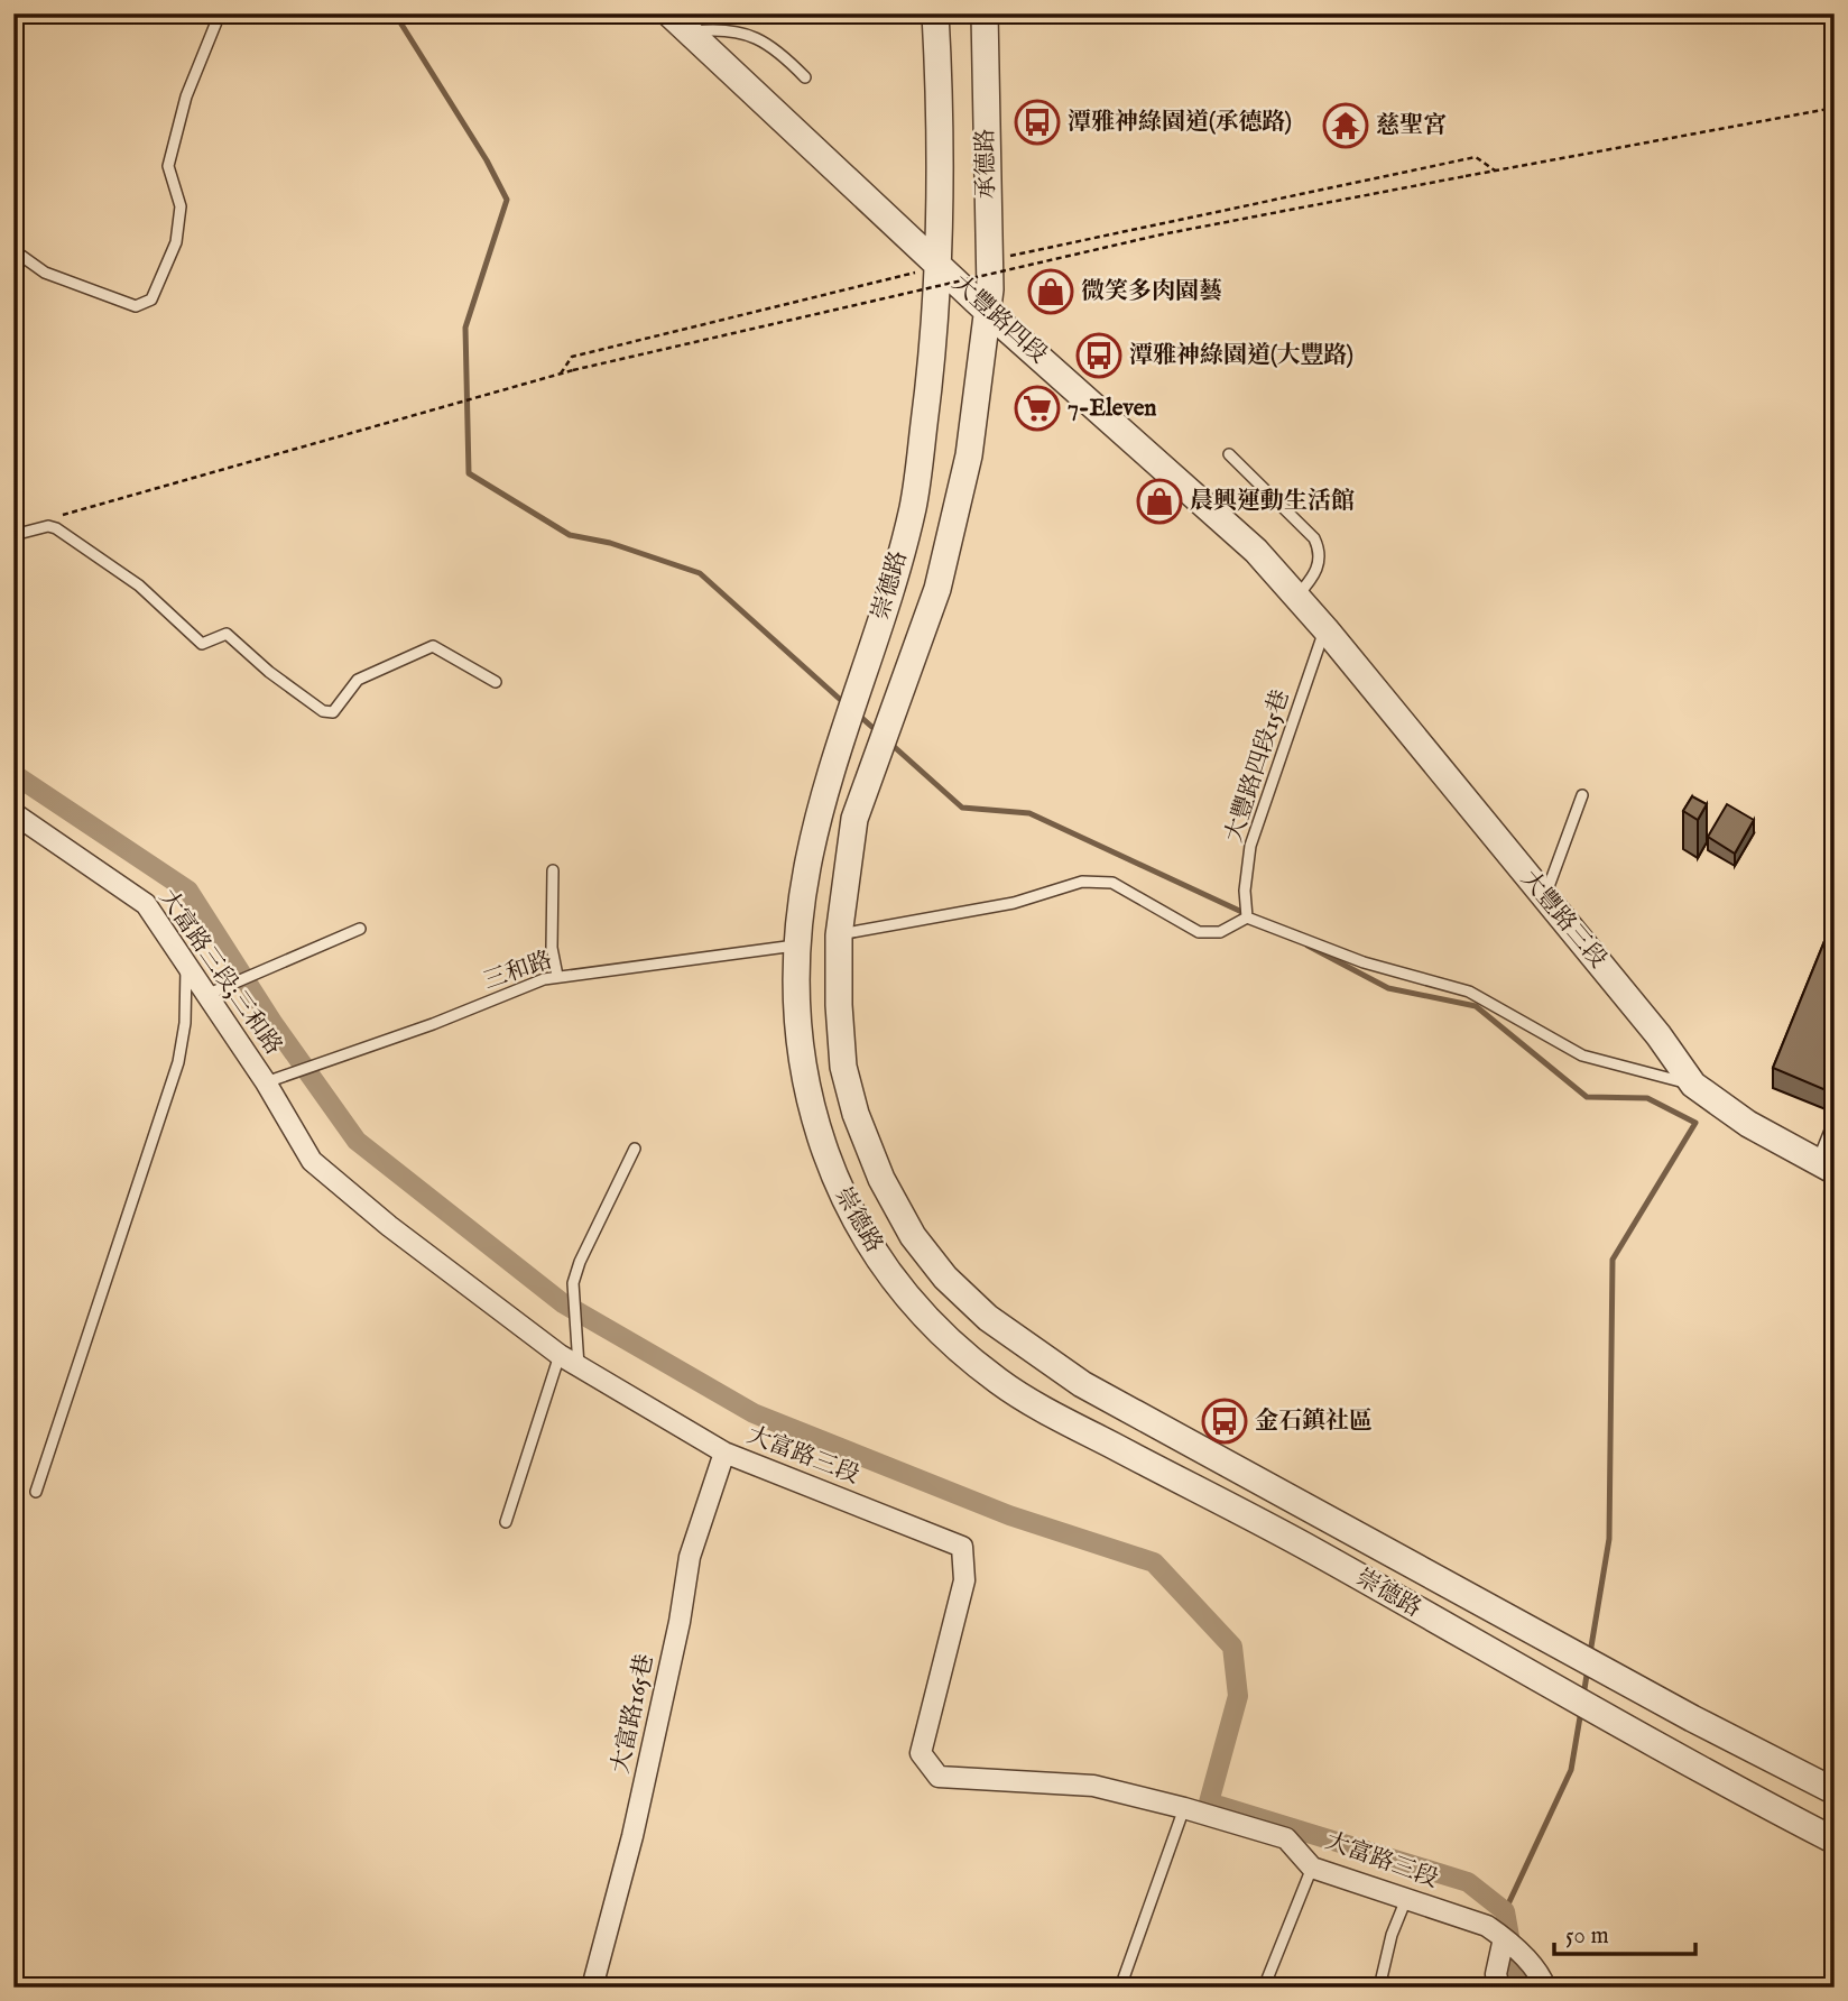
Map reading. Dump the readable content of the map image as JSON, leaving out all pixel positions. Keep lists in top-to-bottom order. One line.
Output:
{"streets":{"street":["承德路","大豐路四段","崇德路","大豐路三段","大富路三段;三和路","大富路三段","大富路165巷"],"lane":["大豐路四段15巷","三和路"]},"crossings":[["承德路","大豐路四段"],["承德路","崇德路"],["大豐路四段","崇德路"],["大豐路四段","大豐路四段15巷"],["大豐路四段","大豐路三段"],["崇德路","三和路"],["大豐路四段15巷","大豐路三段"],["三和路","大富路三段;三和路"],["三和路","大富路三段"],["大富路三段;三和路","大富路三段"],["大富路三段","大富路165巷"]],"places":{"bus stop":["潭雅神綠園道(承德路)","潭雅神綠園道(大豐路)","金石鎮社區"],"temple":["慈聖宮"],"shop":["微笑多肉園藝","晨興運動生活館"],"supermarket":["7-Eleven"]},"scale_bar":"50 m"}
